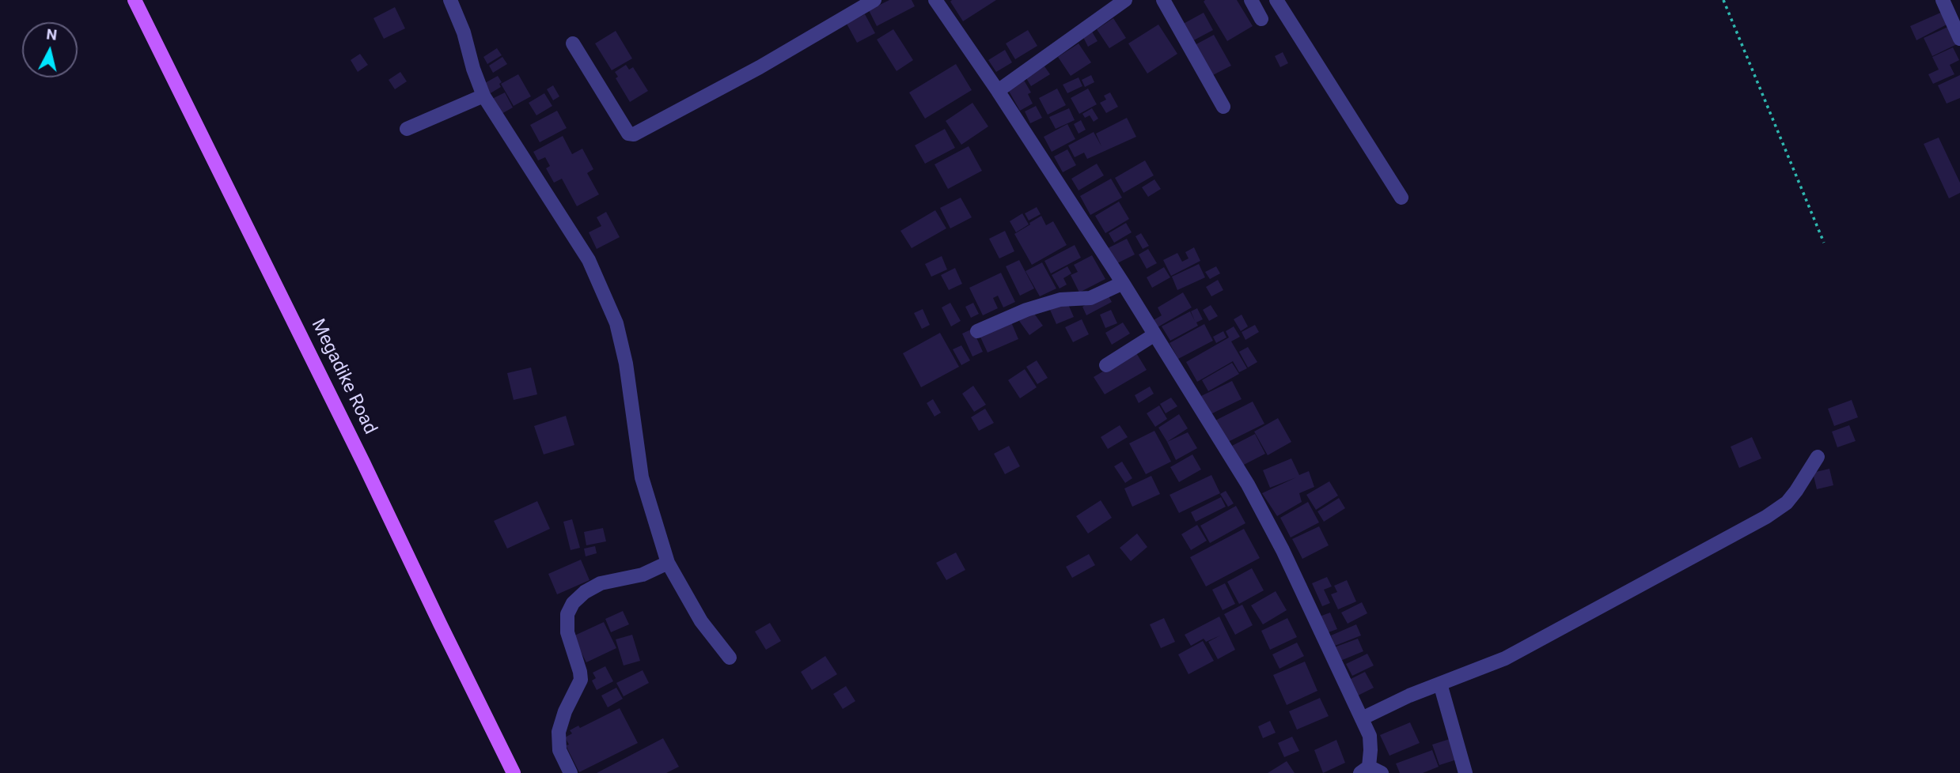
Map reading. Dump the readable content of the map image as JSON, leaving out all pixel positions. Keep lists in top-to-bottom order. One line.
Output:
{"streets":{"main road":["Megadike Road"]},"north":"top"}
